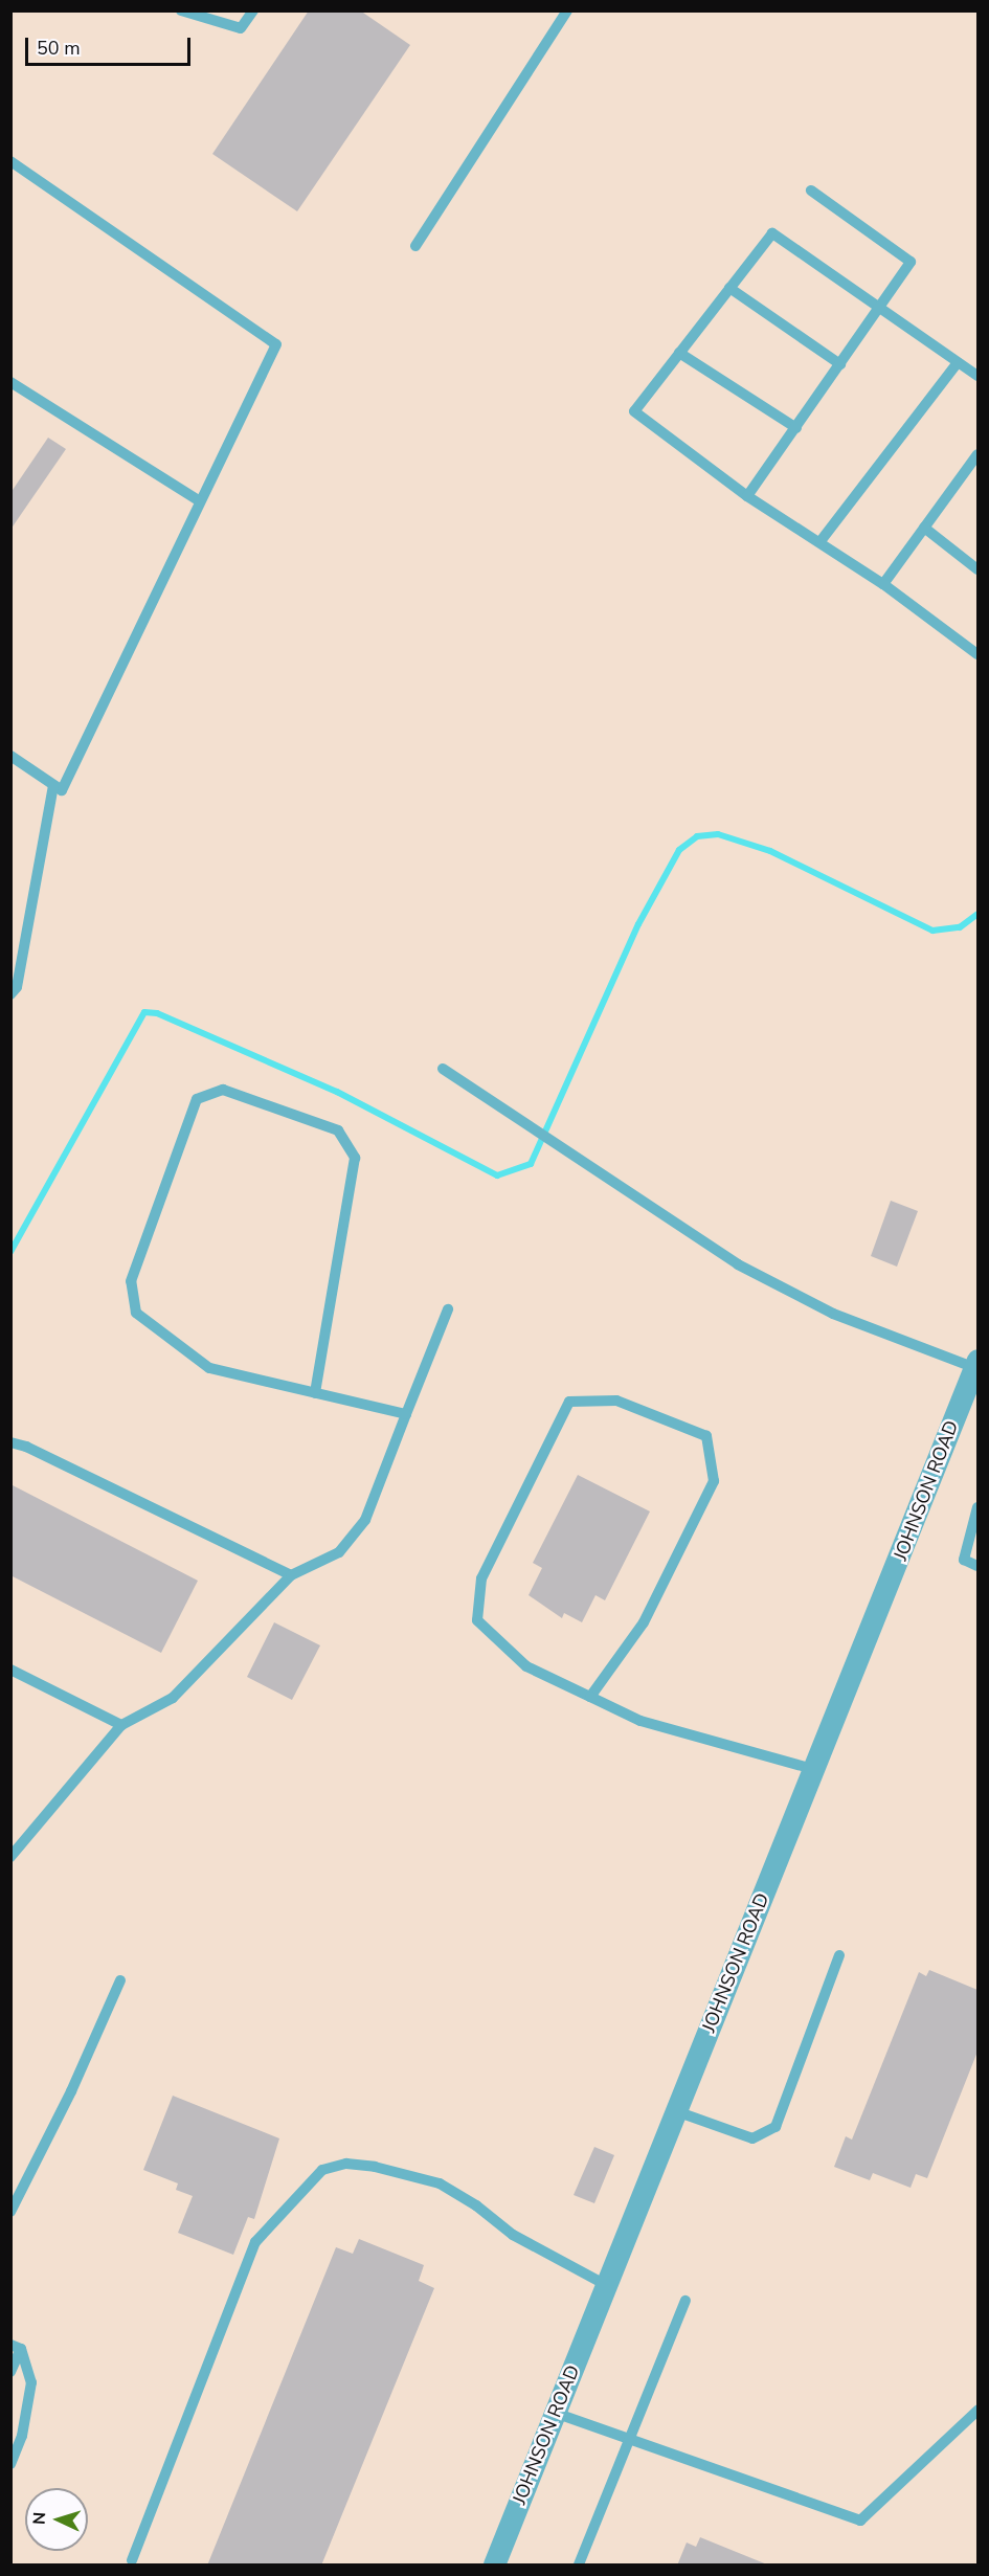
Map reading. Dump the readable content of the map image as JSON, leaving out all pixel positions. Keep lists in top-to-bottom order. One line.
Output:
{"streets":{"street":["JOHNSON ROAD"]},"scale_bar":"50 m","north":"left"}
